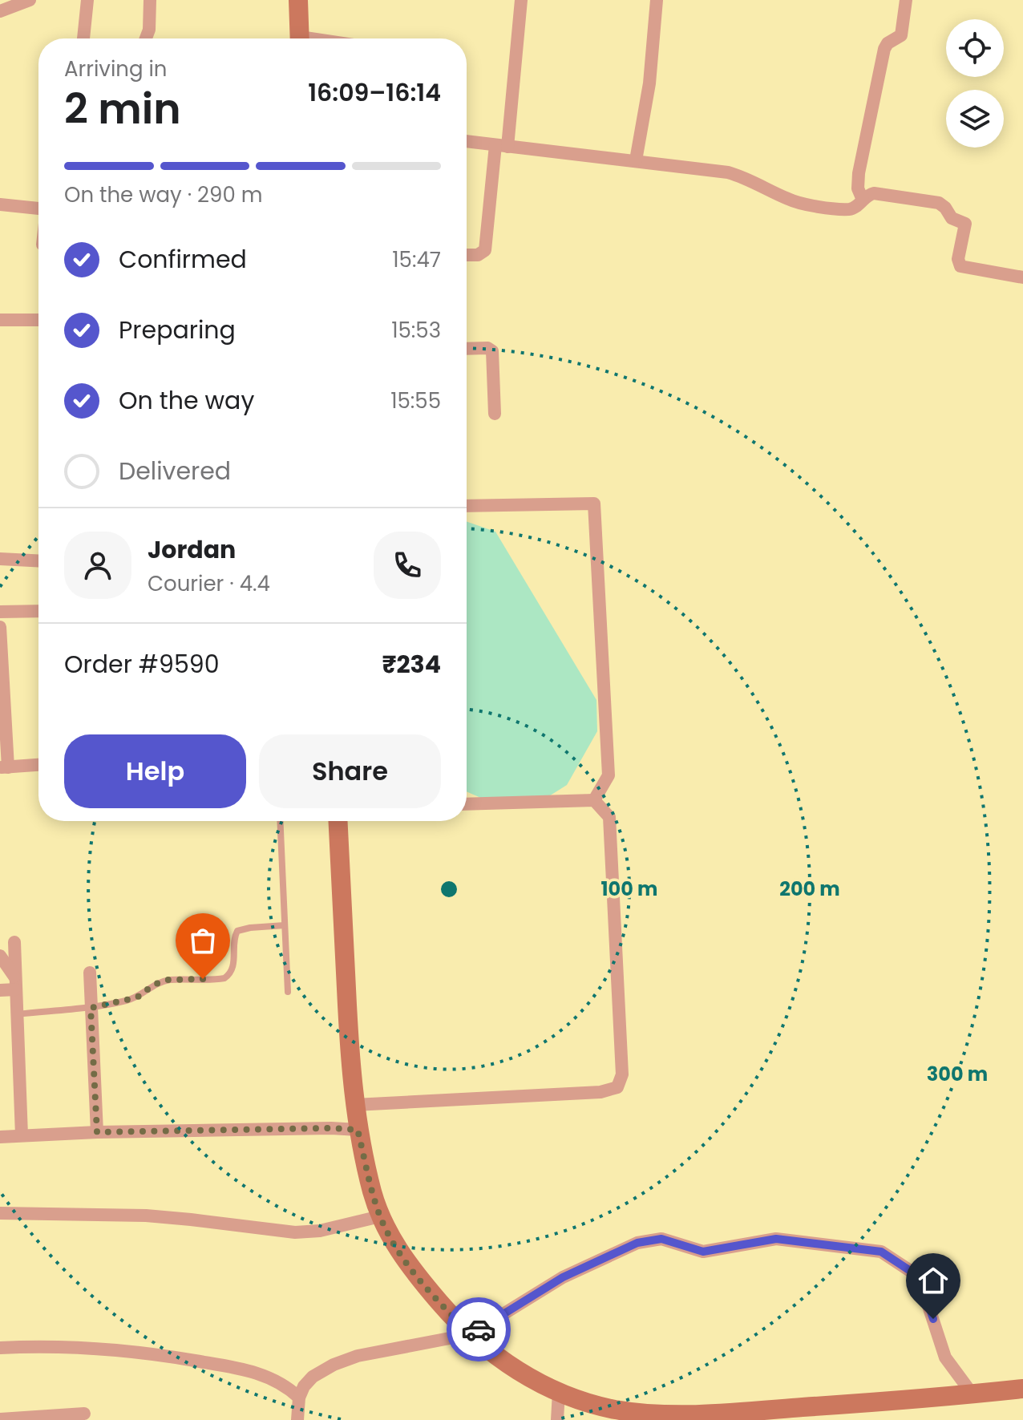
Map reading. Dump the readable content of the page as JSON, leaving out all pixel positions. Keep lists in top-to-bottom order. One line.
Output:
{"page":{"heading":["2 min","Arriving in","16:09–16:14"],"panel":["Jordan","Courier · 4.4","Order #9590","₹234"],"bar":"On the way · 290 m","list":[["Confirmed","15:47"],["Preparing","15:53"],["On the way","15:55"],"Delivered"],"buttons":["Help","Share"]},"rings":["100 m","200 m","300 m"]}
